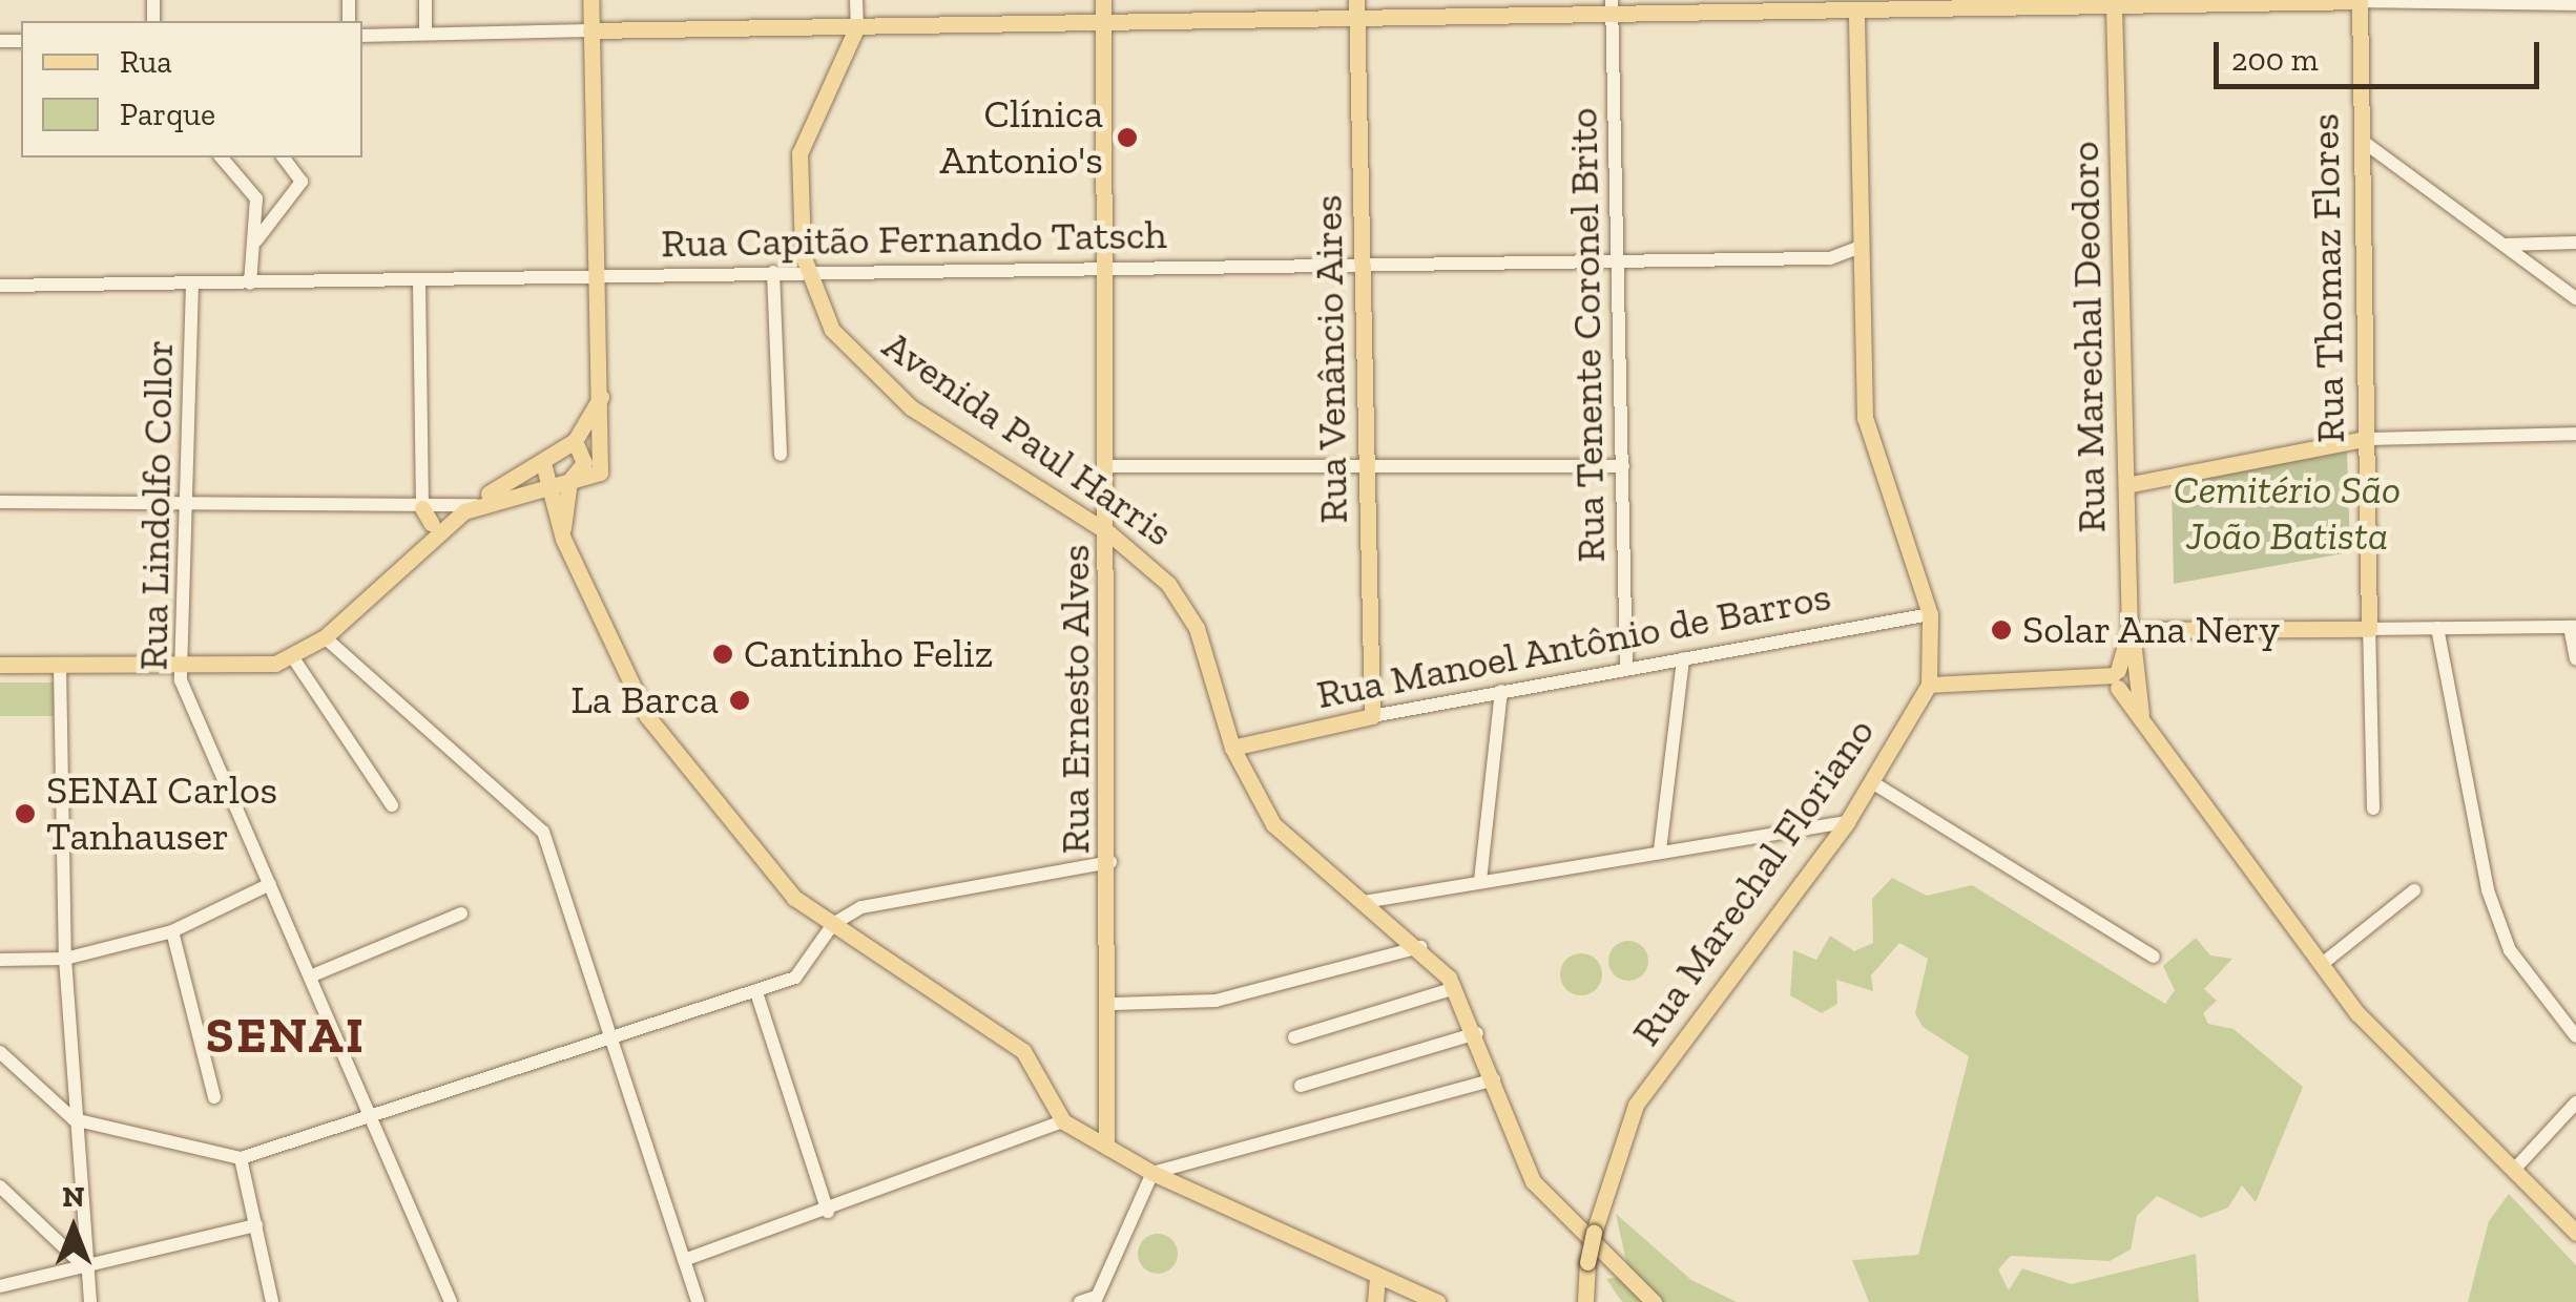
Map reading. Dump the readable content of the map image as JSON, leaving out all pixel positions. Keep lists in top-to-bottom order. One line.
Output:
{"streets":{"main road":["Rua Thomaz Flores","Rua Marechal Deodoro","Rua Venâncio Aires","Avenida Paul Harris","Rua Manoel Antônio de Barros","Rua Ernesto Alves","Rua Marechal Floriano"],"street":["Rua Capitão Fernando Tatsch","Rua Tenente Coronel Brito","Rua Lindolfo Collor"]},"crossings":[["Rua Capitão Fernando Tatsch","Rua Tenente Coronel Brito"],["Rua Capitão Fernando Tatsch","Rua Venâncio Aires"],["Rua Capitão Fernando Tatsch","Avenida Paul Harris"],["Rua Capitão Fernando Tatsch","Rua Lindolfo Collor"],["Rua Capitão Fernando Tatsch","Rua Ernesto Alves"],["Rua Tenente Coronel Brito","Rua Manoel Antônio de Barros"],["Rua Venâncio Aires","Rua Manoel Antônio de Barros"],["Avenida Paul Harris","Rua Manoel Antônio de Barros"],["Avenida Paul Harris","Rua Ernesto Alves"]],"districts":["SENAI"],"parks":["Cemitério São João Batista"],"places":["Clínica Antonio's","Solar Ana Nery","Cantinho Feliz","La Barca","SENAI Carlos Tanhauser"],"legend":["Rua","Parque"],"scale_bar":"200 m","north":"top"}
